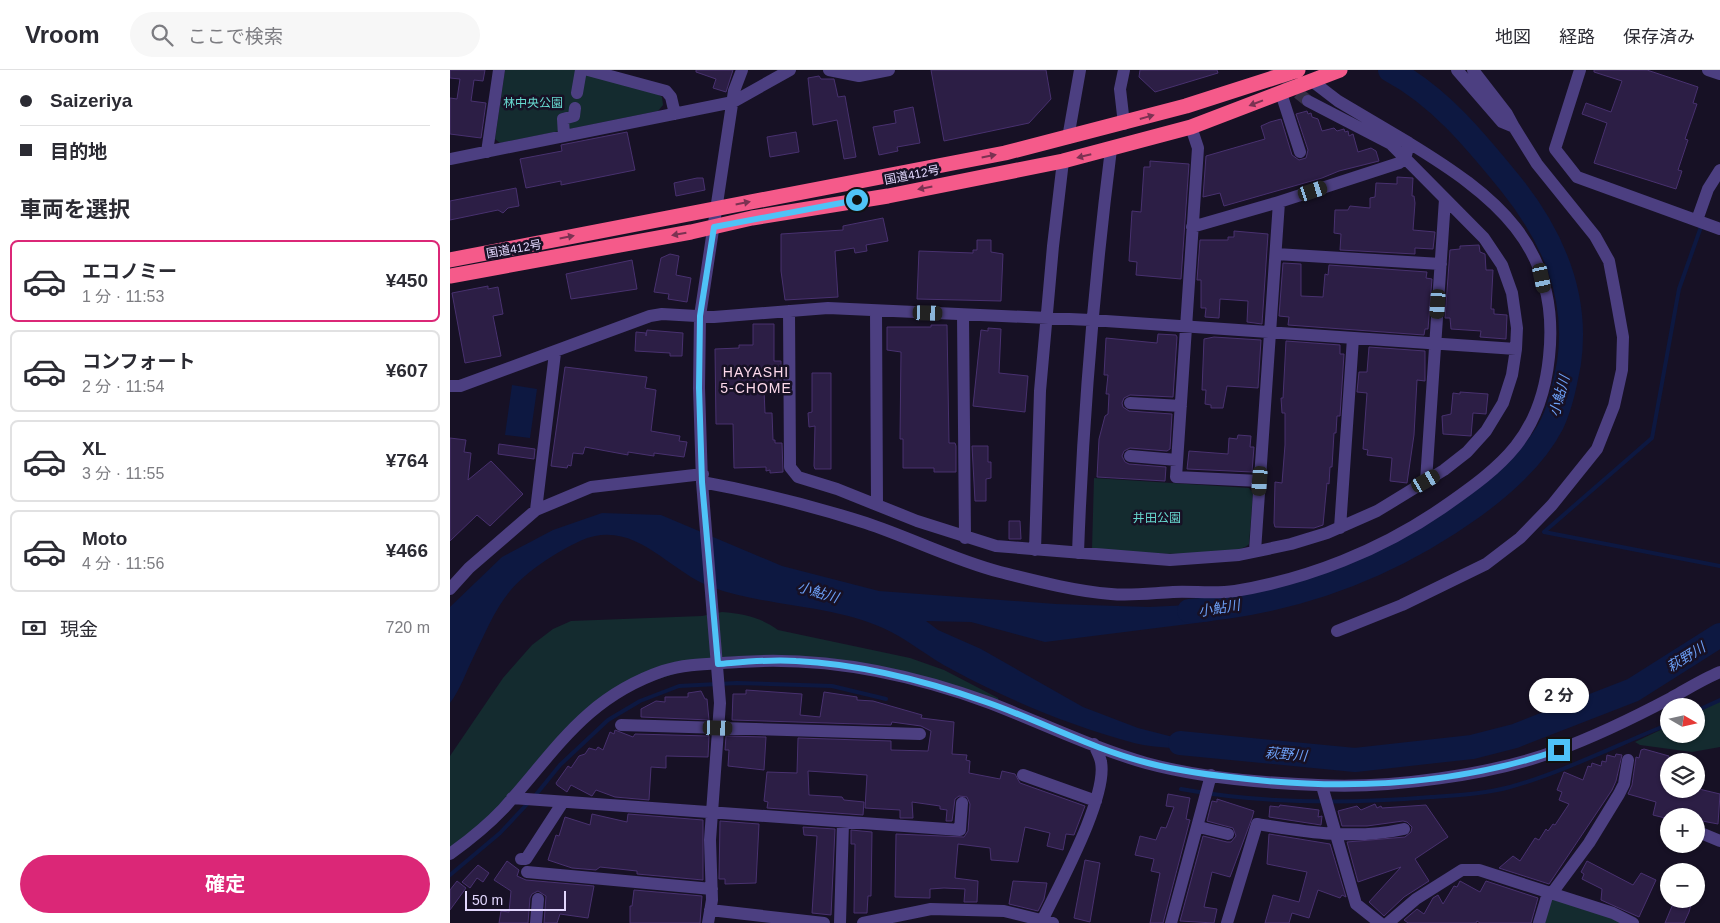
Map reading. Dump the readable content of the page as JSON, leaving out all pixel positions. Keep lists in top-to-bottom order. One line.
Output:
{"streets":{"highway":["国道412号"]},"districts":["HAYASHI 5-CHOME"],"water":["小鮎川","萩野川"],"parks":["林中央公園","井田公園"],"scale_bar":"50 m","north":"right","page":{"header":"Vroom","search":"ここで検索","nav":["地図","経路","保存済み"],"banner":["Saizeriya","目的地"],"heading":"車両を選択","list":[{"name":"エコノミー","note":"1 分 · 11:53","value":"¥450"},{"name":"コンフォート","note":"2 分 · 11:54","value":"¥607"},{"name":"XL","note":"3 分 · 11:55","value":"¥764"},{"name":"Moto","note":"4 分 · 11:56","value":"¥466"}],"pay":["現金","720 m"],"bubble":"2 分","map_buttons":["+","−"],"buttons":"確定","scale":"50 m"}}
